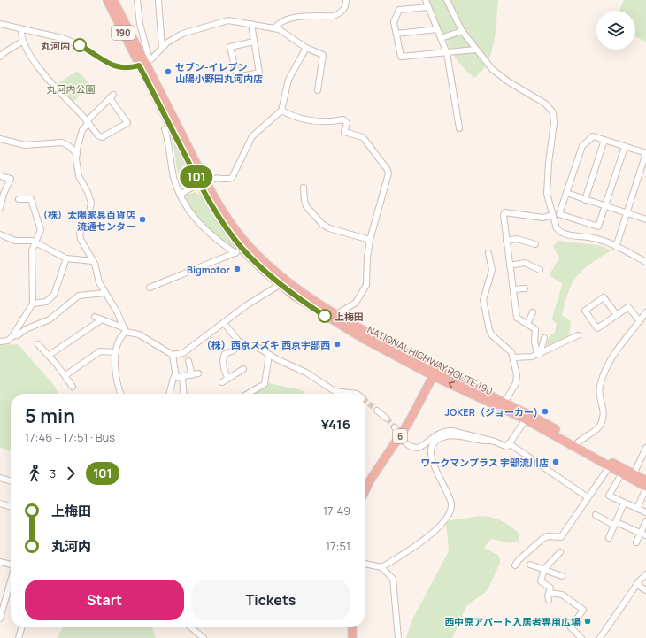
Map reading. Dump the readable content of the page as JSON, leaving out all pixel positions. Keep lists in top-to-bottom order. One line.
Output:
{"streets":{"highway":["190","NATIONAL HIGHWAY ROUTE 190","6"]},"crossings":[["NATIONAL HIGHWAY ROUTE 190","6"]],"parks":["丸河内公園"],"places":["丸河内","セブン-イレブン 山陽小野田丸河内店","（株）太陽家具百貨店 流通センター","Bigmotor","上梅田","（株）西京スズキ 西京宇部西","JOKER（ジョーカー)","ワークマンプラス 宇部流川店","西中原アパート入居者専用広場"],"lines":["bus line 101"],"page":{"on_map":"101","heading":["5 min","17:46 – 17:51 · Bus","¥416"],"legs":["3","101"],"list":[{"name":"上梅田","value":"17:49"},{"name":"丸河内","value":"17:51"}],"buttons":["Start","Tickets"]}}
